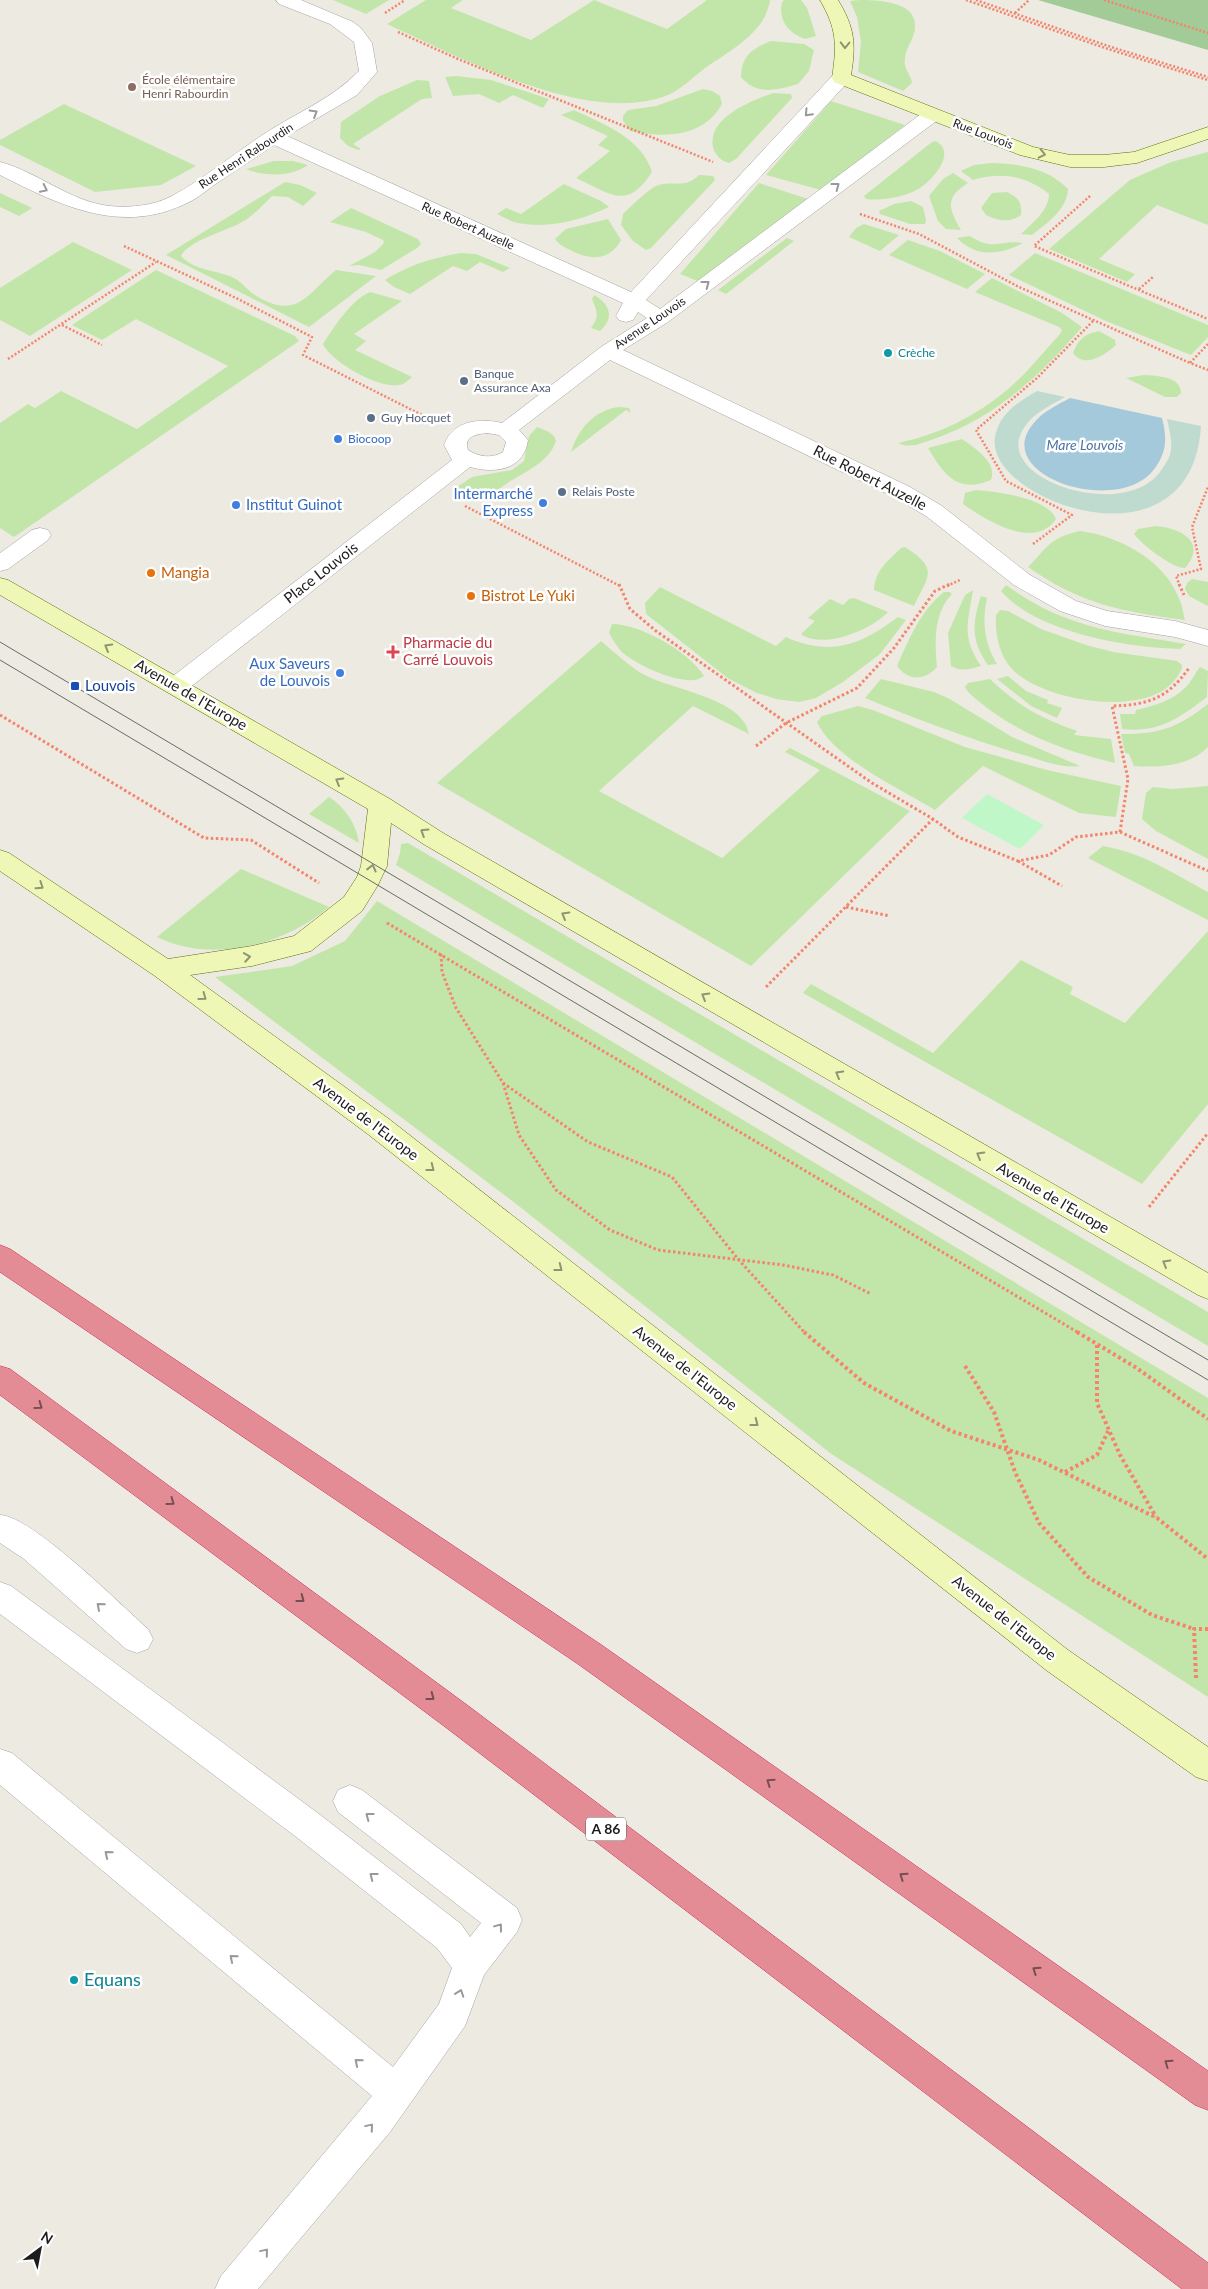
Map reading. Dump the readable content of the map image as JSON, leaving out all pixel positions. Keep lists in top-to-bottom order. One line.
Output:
{"streets":{"highway":["A 86"],"main road":["Rue Louvois","Avenue de l'Europe"],"street":["Rue Henri Rabourdin","Rue Robert Auzelle","Avenue Louvois","Place Louvois"]},"crossings":[["Rue Louvois","Avenue Louvois"],["Rue Henri Rabourdin","Rue Robert Auzelle"],["Rue Robert Auzelle","Avenue Louvois"],["Place Louvois","Avenue de l'Europe"]],"one_way":["Rue Louvois"],"water":["Mare Louvois"],"places":{"other":["École élémentaire Henri Rabourdin","Crèche","Banque Assurance Axa","Guy Hocquet","Biocoop","Relais Poste","Intermarché Express","Institut Guinot","Mangia","Bistrot Le Yuki","Aux Saveurs de Louvois","Equans"],"health":["Pharmacie du Carré Louvois"],"transit":["Louvois"]},"north":"top right"}
